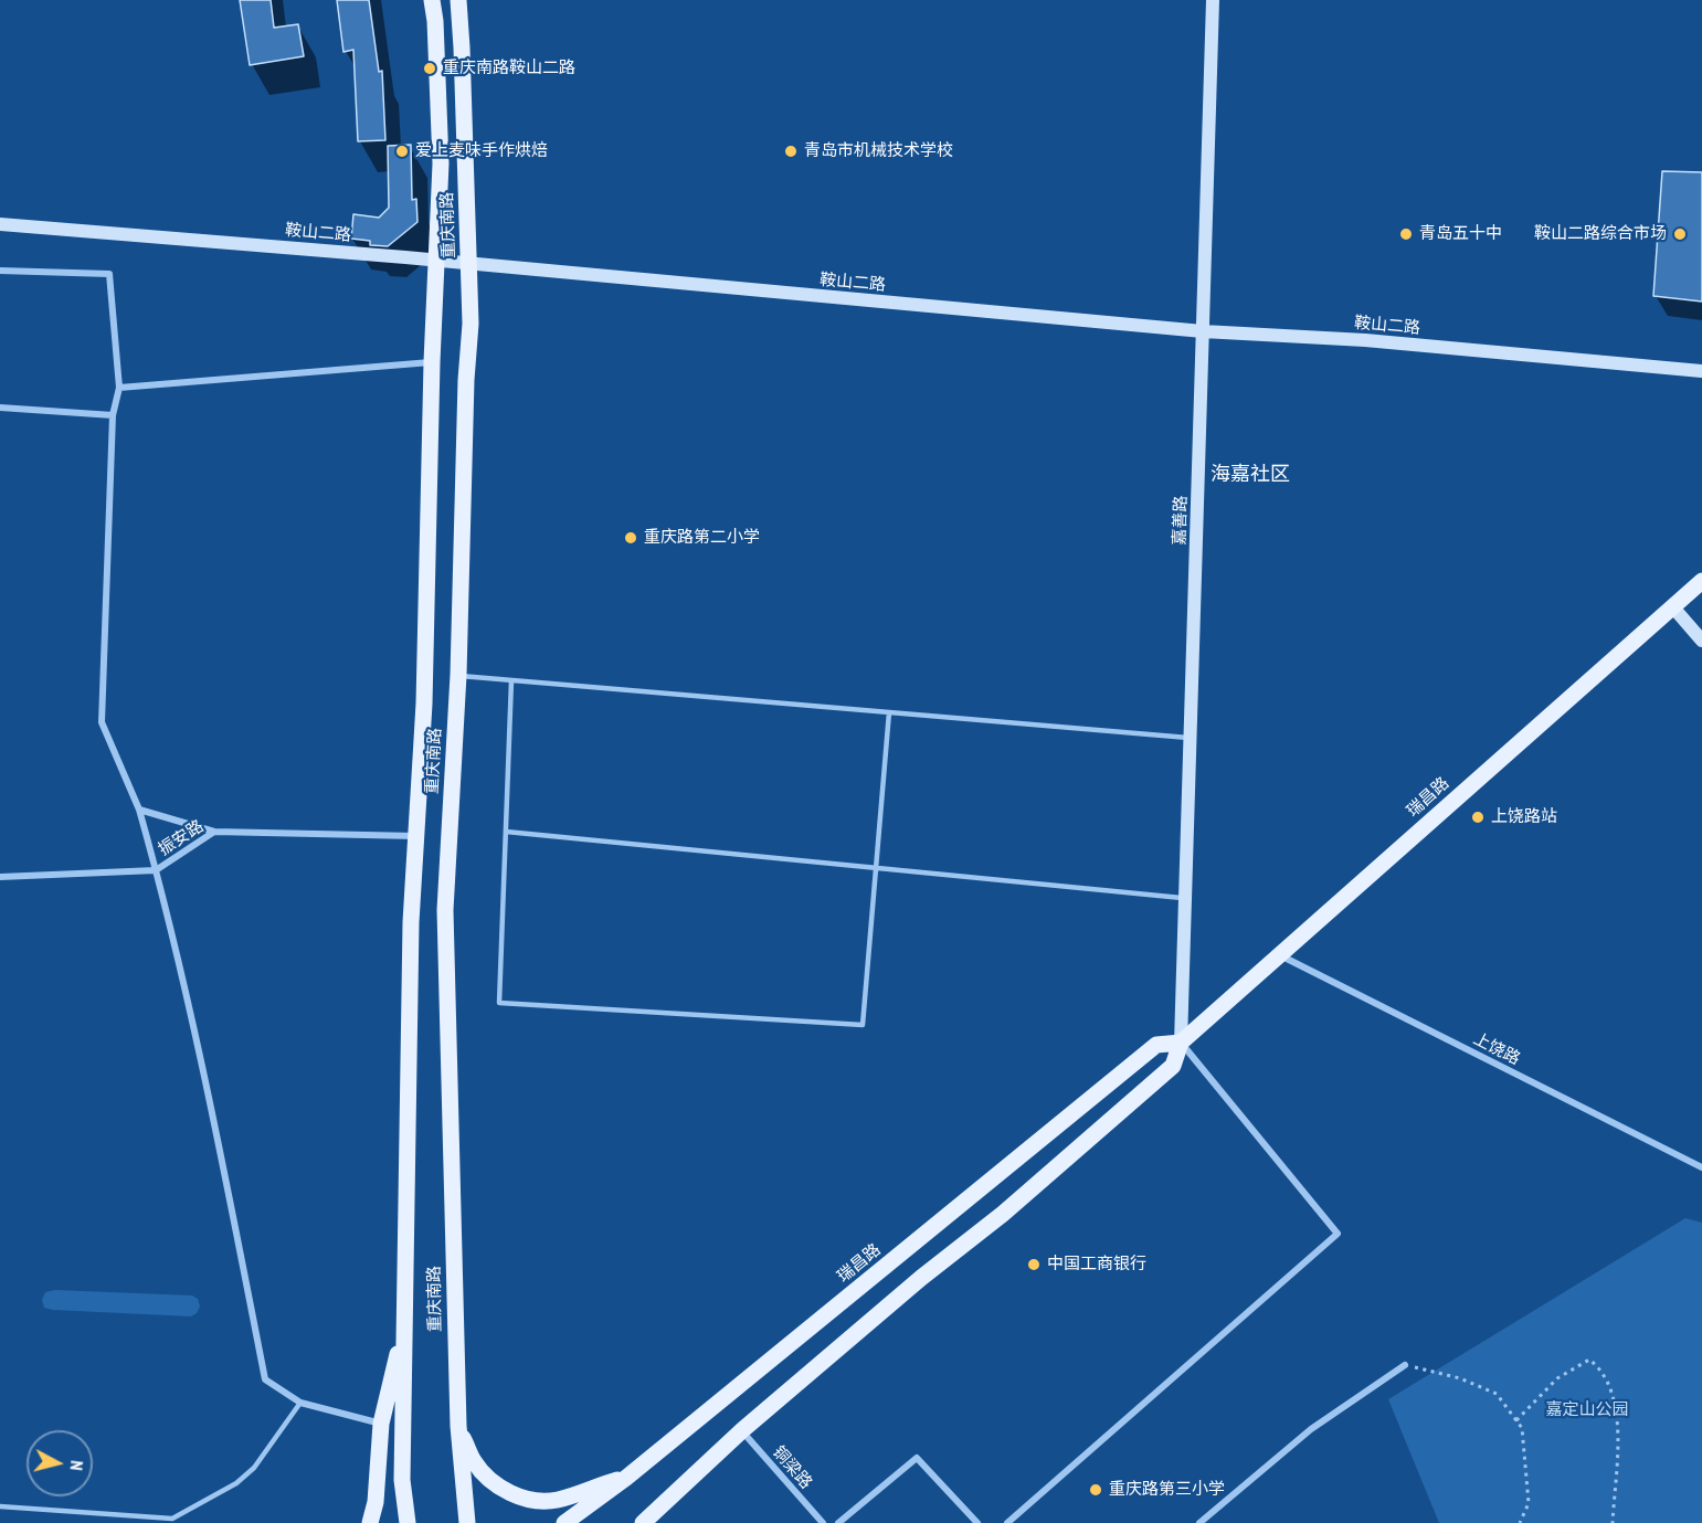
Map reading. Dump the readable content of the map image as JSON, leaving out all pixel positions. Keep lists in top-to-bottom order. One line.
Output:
{"streets":{"main road":["重庆南路","瑞昌路"],"street":["鞍山二路","嘉善路","振安路","上饶路","铜梁路"]},"crossings":[["重庆南路","鞍山二路"],["重庆南路","振安路"],["鞍山二路","嘉善路"],["嘉善路","瑞昌路"],["瑞昌路","上饶路"],["瑞昌路","铜梁路"]],"districts":["海嘉社区"],"parks":["嘉定山公园"],"places":["重庆南路鞍山二路","爱上麦味手作烘焙","青岛市机械技术学校","青岛五十中","鞍山二路综合市场","重庆路第二小学","上饶路站","中国工商银行","重庆路第三小学"],"north":"right"}
